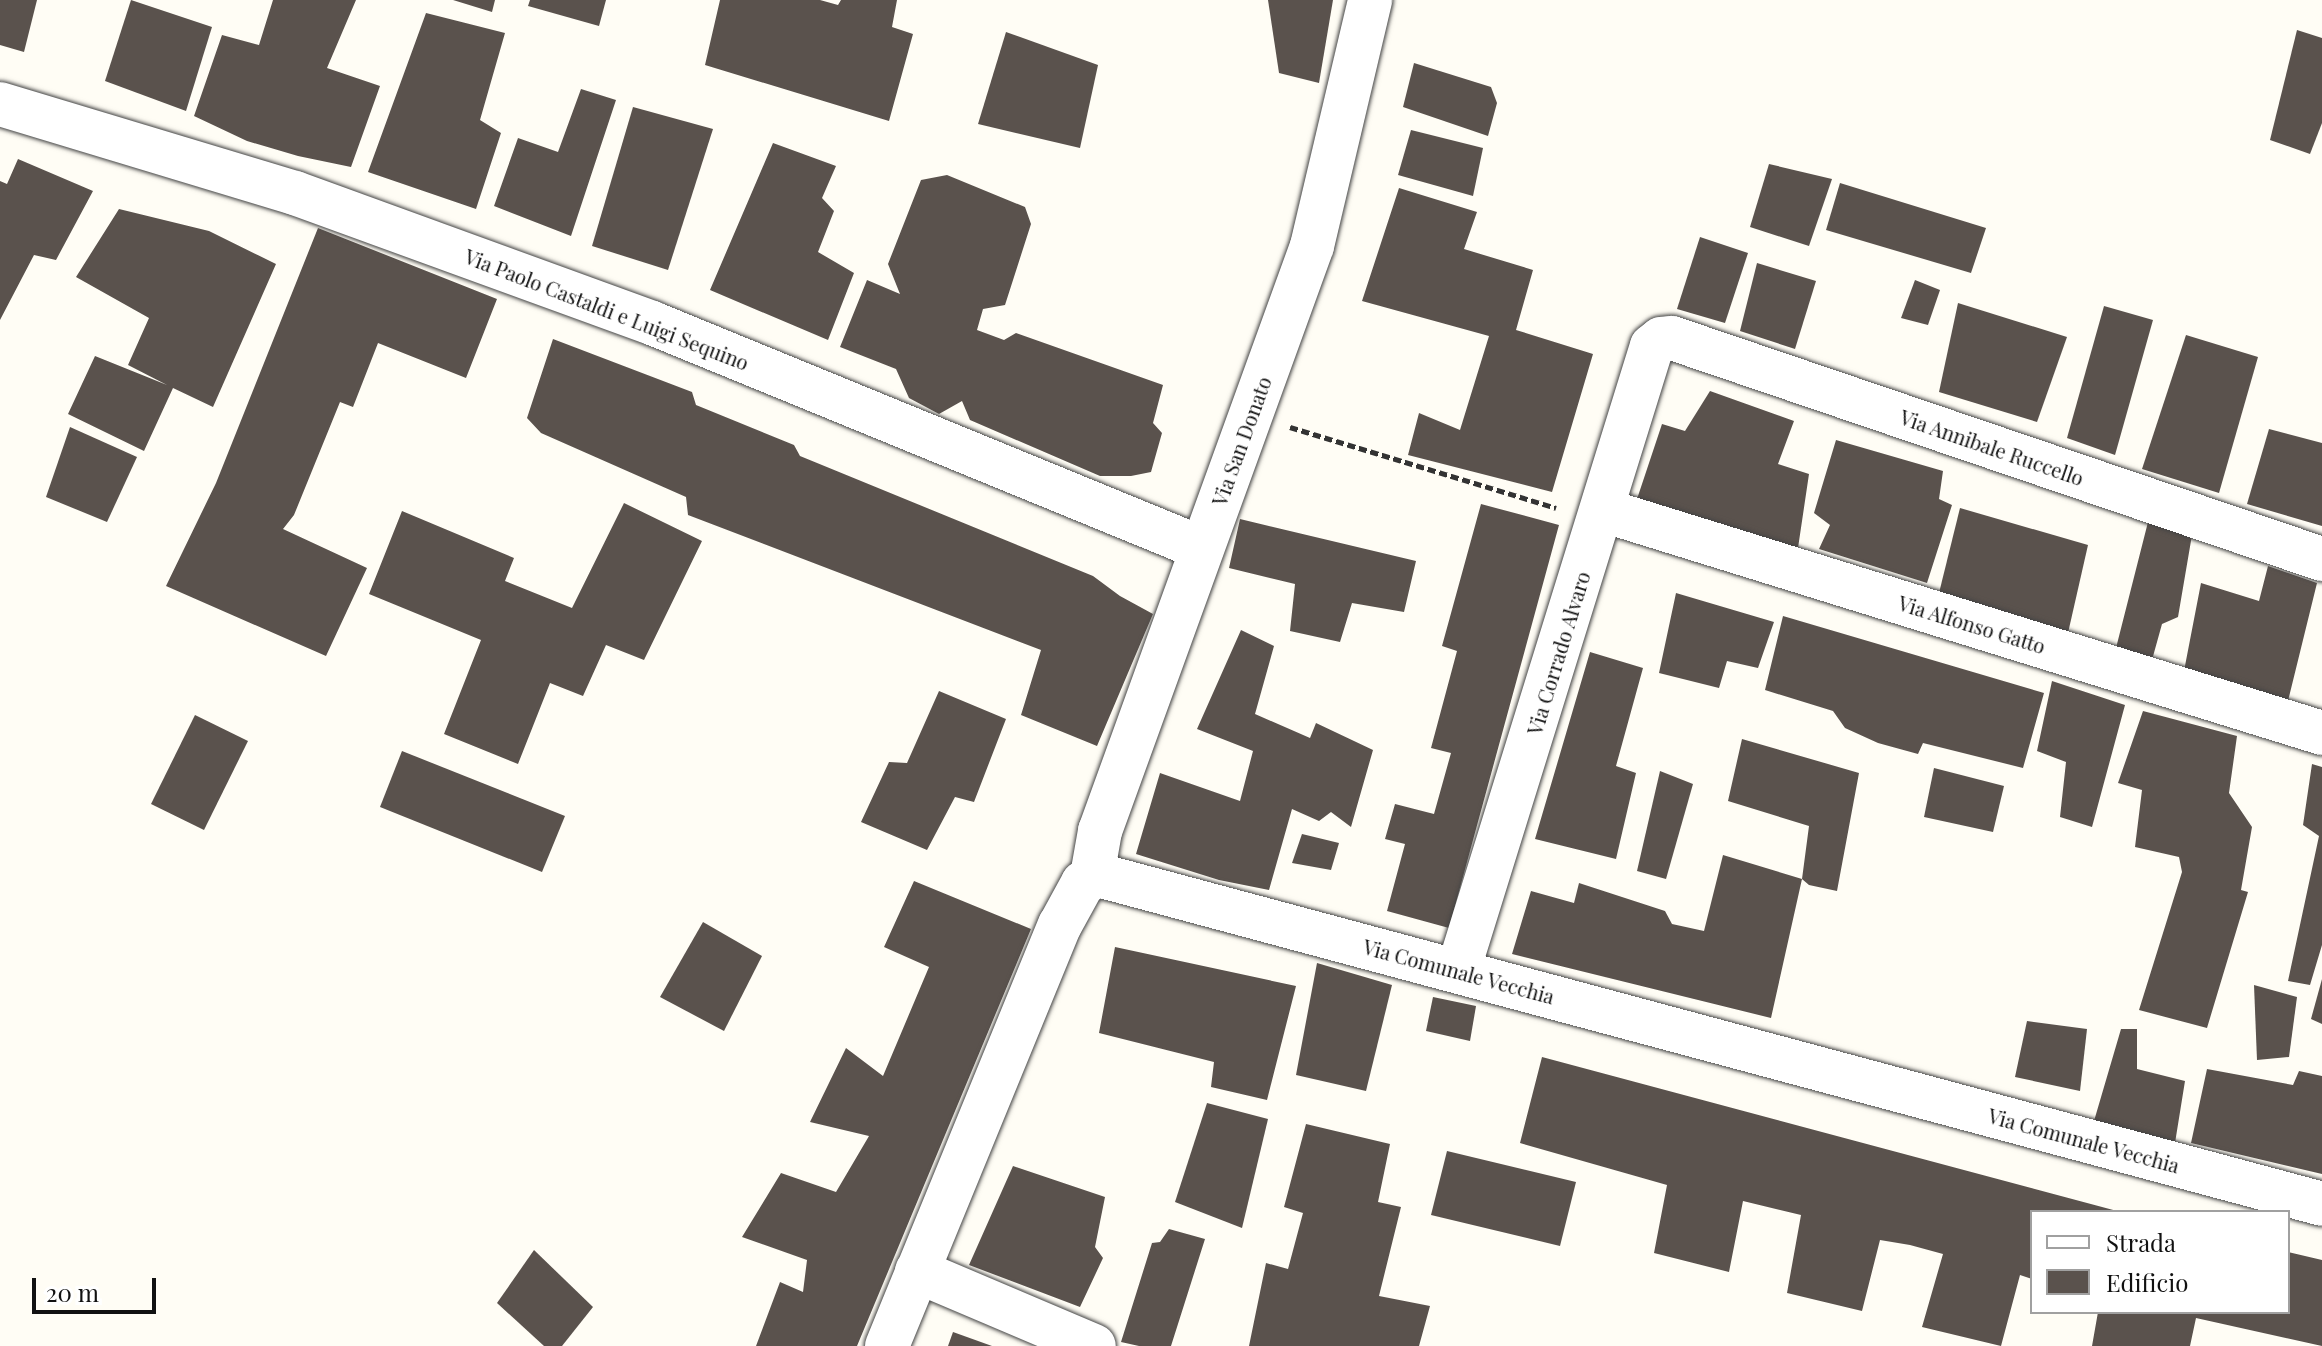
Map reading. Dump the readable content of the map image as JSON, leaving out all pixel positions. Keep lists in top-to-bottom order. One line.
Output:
{"streets":{"street":["Via Paolo Castaldi e Luigi Sequino","Via San Donato","Via Annibale Ruccello","Via Alfonso Gatto","Via Corrado Alvaro","Via Comunale Vecchia"]},"crossings":[["Via Paolo Castaldi e Luigi Sequino","Via San Donato"],["Via San Donato","Via Comunale Vecchia"],["Via Annibale Ruccello","Via Corrado Alvaro"],["Via Alfonso Gatto","Via Corrado Alvaro"],["Via Corrado Alvaro","Via Comunale Vecchia"]],"legend":["Strada","Edificio"],"scale_bar":"20 m"}
